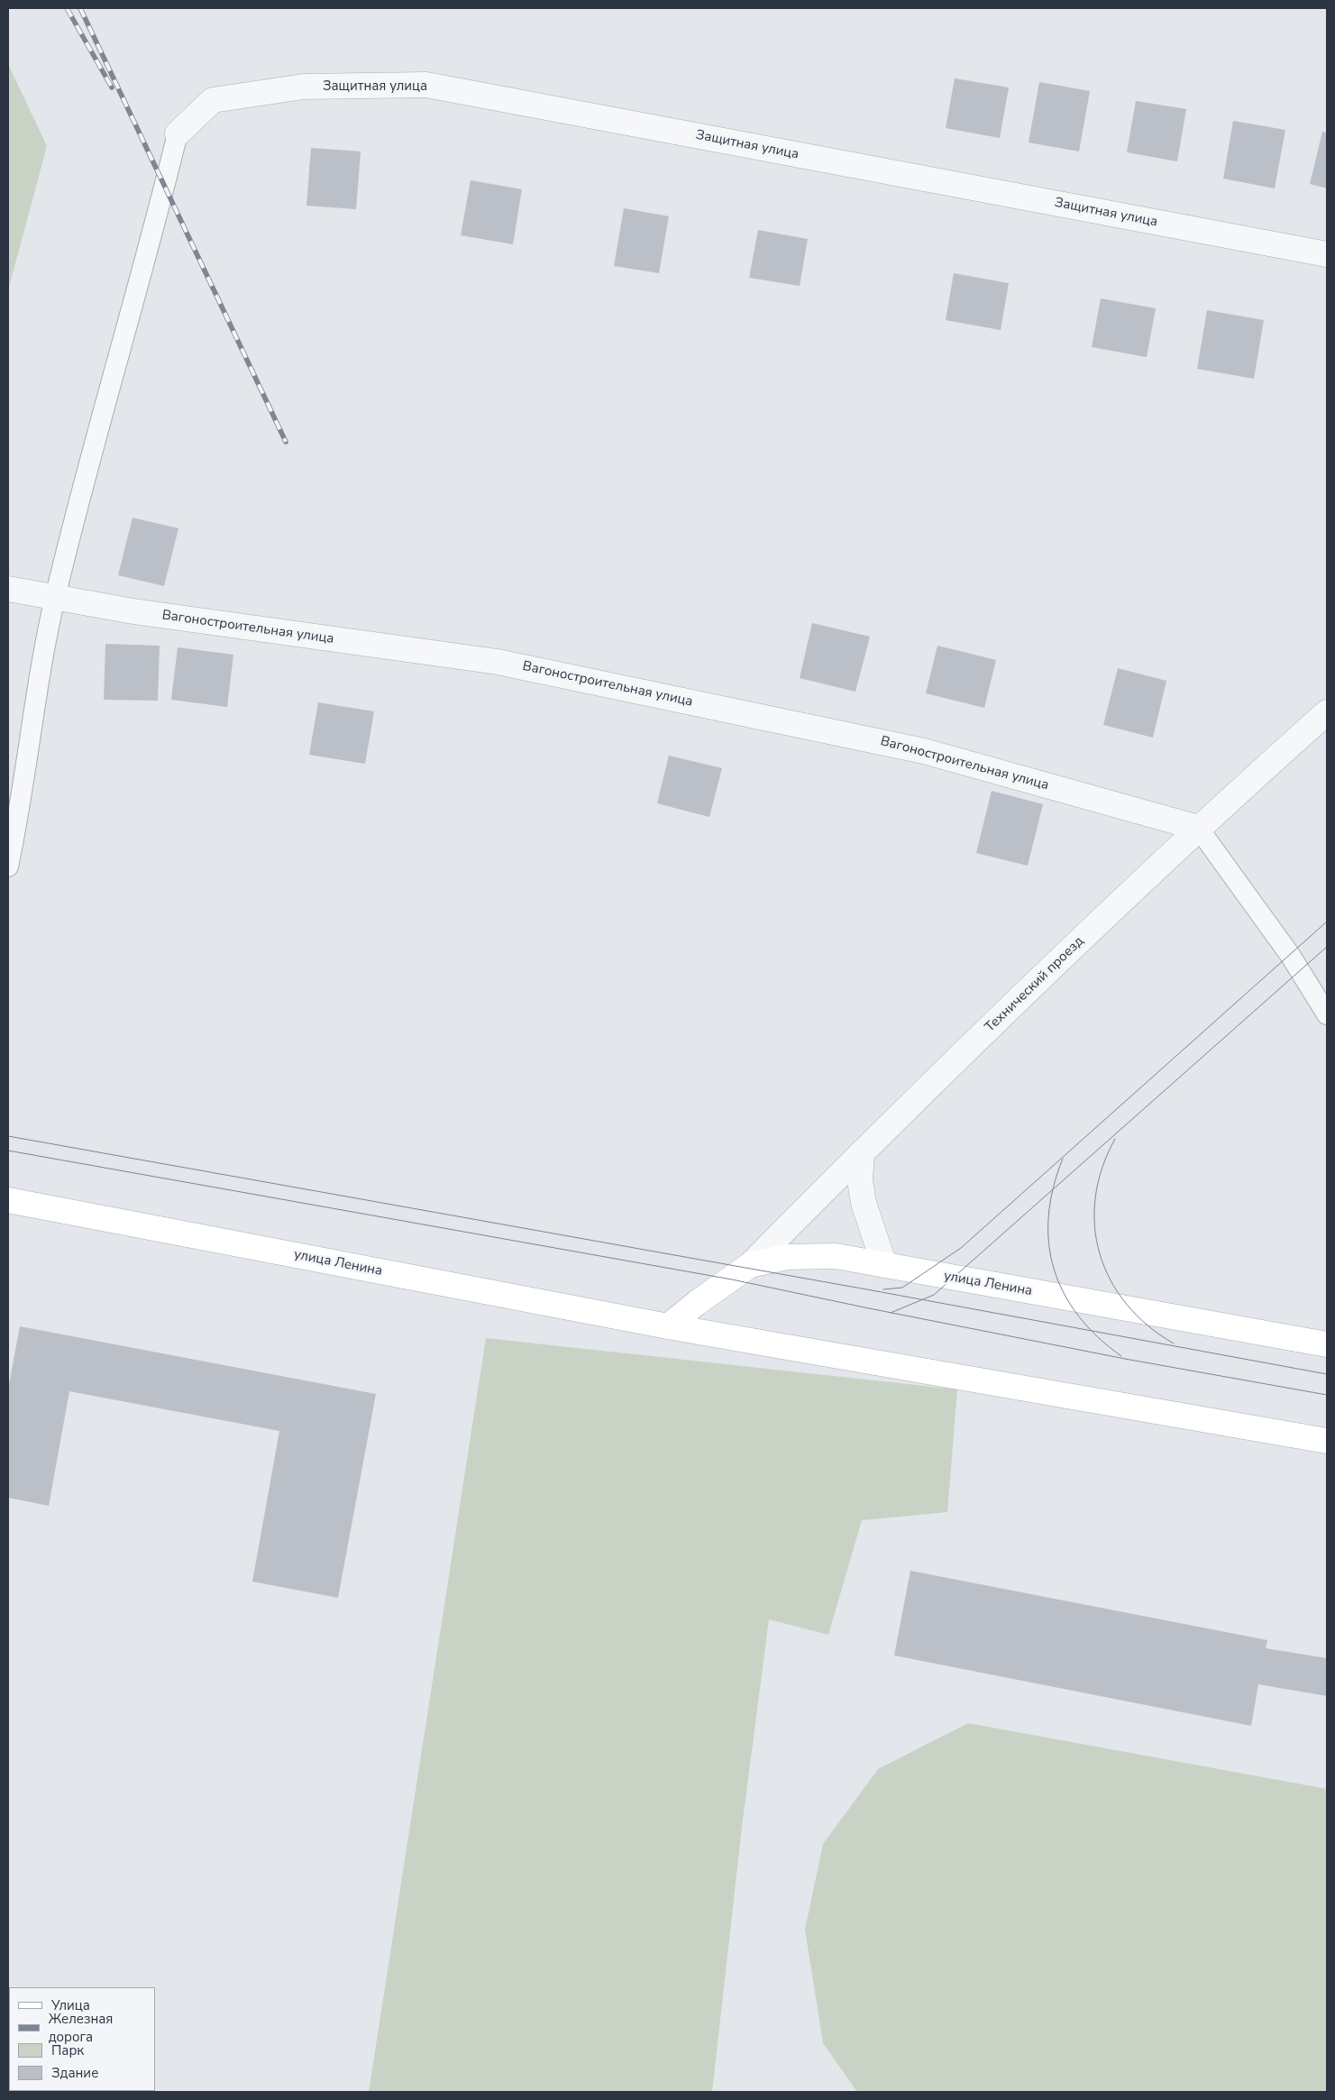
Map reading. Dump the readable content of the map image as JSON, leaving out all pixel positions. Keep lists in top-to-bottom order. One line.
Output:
{"streets":{"main road":["улица Ленина"],"street":["Защитная улица","Вагоностроительная улица","Технический проезд"]},"crossings":[["Вагоностроительная улица","Технический проезд"],["Технический проезд","улица Ленина"]],"legend":["Улица","Железная дорога","Парк","Здание"]}
